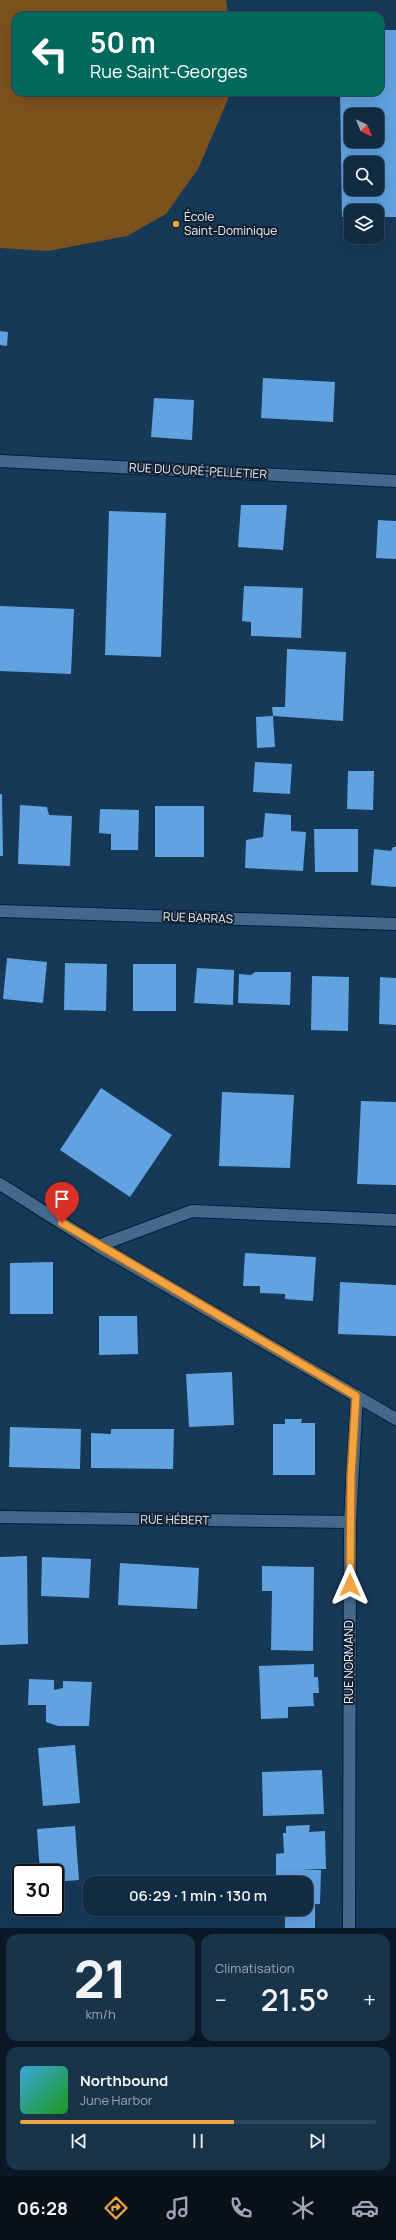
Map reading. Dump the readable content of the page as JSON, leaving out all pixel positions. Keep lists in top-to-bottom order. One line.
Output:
{"streets":{"street":["RUE DU CURÉ-PELLETIER","RUE BARRAS","RUE HÉBERT","RUE NORMAND"]},"crossings":[["RUE HÉBERT","RUE NORMAND"]],"places":["École Saint-Dominique"],"north":"bottom right","page":{"turn":["50 m","Rue Saint-Georges"],"limit":"30","trip":"06:29 · 1 min · 130 m","tile":[["21","km/h"],"Climatisation"],"heat":["−","21.5°","+"],"song":["Northbound","June Harbor"],"tabs":"06:28"}}
